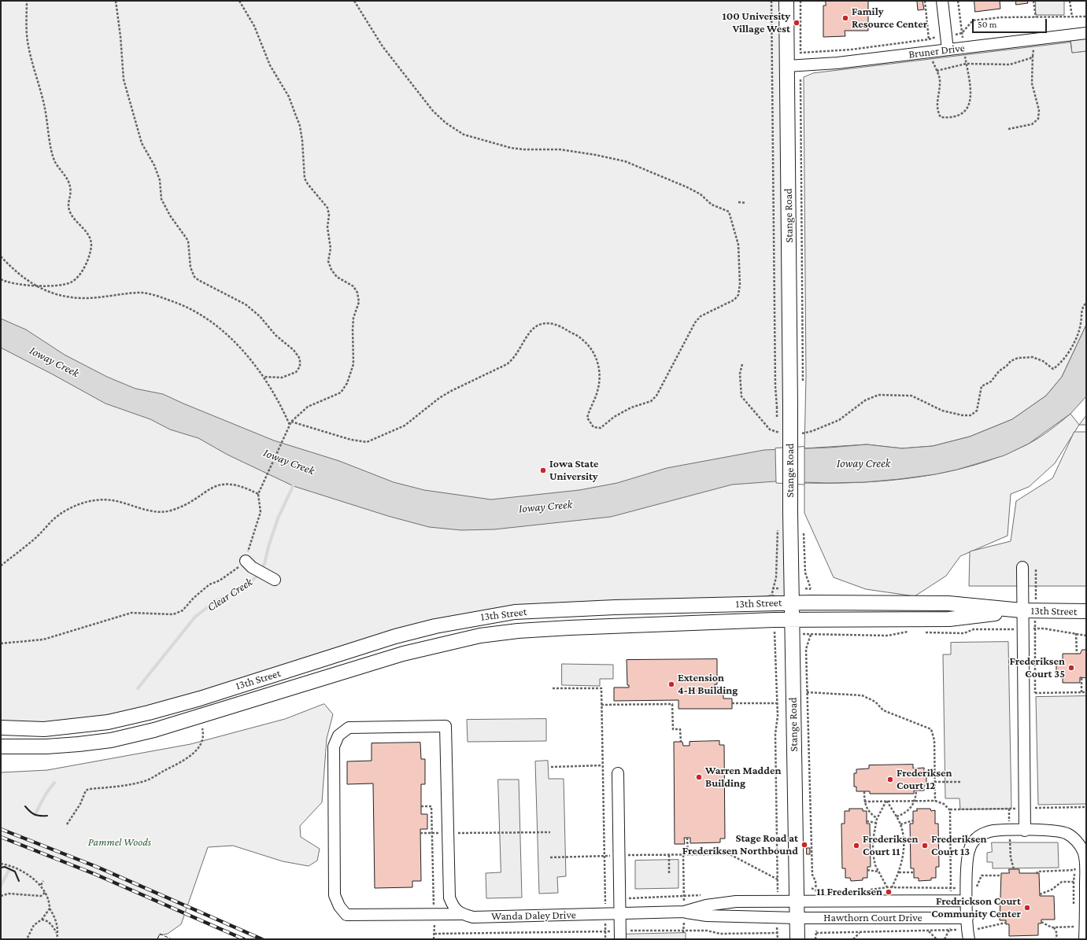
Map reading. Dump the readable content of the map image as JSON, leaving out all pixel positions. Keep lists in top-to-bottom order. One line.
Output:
{"streets":{"main road":["Stange Road","13th Street"],"street":["Bruner Drive","Wanda Daley Drive","Hawthorn Court Drive"]},"crossings":[["Bruner Drive","Stange Road"],["Stange Road","13th Street"],["Stange Road","Wanda Daley Drive"],["Stange Road","Hawthorn Court Drive"],["Wanda Daley Drive","Hawthorn Court Drive"]],"water":["Ioway Creek","Clear Creek"],"parks":["Pammel Woods"],"places":["Family Resource Center","100 University Village West","Iowa State University","Frederiksen Court 35","Extension 4-H Building","Warren Madden Building","Frederiksen Court 12","Stage Road at Frederiksen Northbound","Frederiksen Court 11","Frederiksen Court 13","11 Frederiksen","Fredrickson Court Community Center"],"scale_bar":"50 m"}
